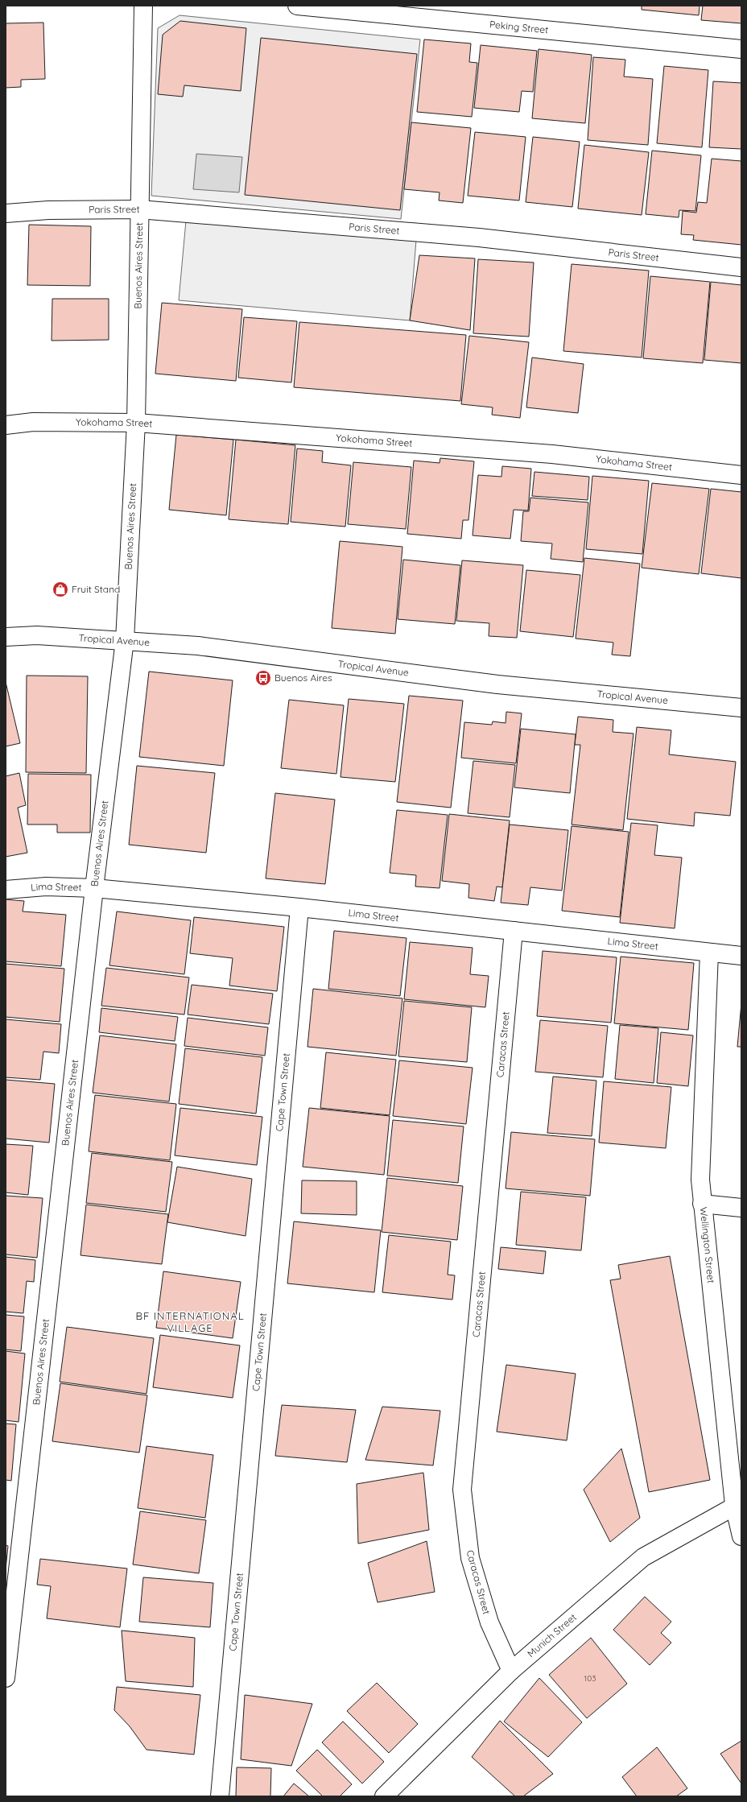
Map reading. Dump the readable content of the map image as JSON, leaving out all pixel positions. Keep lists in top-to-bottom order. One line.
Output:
{"streets":{"street":["Peking Street","Paris Street","Buenos Aires Street","Yokohama Street","Tropical Avenue","Lima Street","Caracas Street","Cape Town Street","Wellington Street","Munich Street"]},"crossings":[["Paris Street","Buenos Aires Street"],["Buenos Aires Street","Yokohama Street"],["Buenos Aires Street","Tropical Avenue"],["Buenos Aires Street","Lima Street"],["Lima Street","Caracas Street"],["Lima Street","Cape Town Street"],["Lima Street","Wellington Street"],["Caracas Street","Munich Street"],["Wellington Street","Munich Street"]],"districts":["BF INTERNATIONAL VILLAGE"],"places":{"shop":["Fruit Stand"],"bus stop":["Buenos Aires"]},"house_numbers":["103"]}
